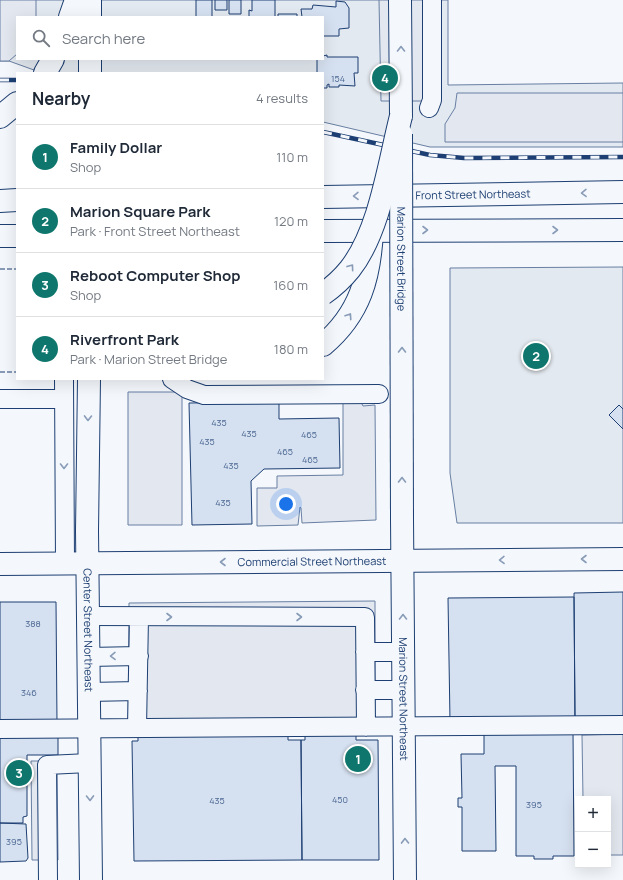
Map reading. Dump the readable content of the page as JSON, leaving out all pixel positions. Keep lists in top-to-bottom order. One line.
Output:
{"streets":{"main road":["Front Street Northeast","Marion Street Bridge","Commercial Street Northeast","Center Street Northeast","Marion Street Northeast"]},"crossings":[["Marion Street Bridge","Marion Street Northeast"],["Commercial Street Northeast","Center Street Northeast"],["Commercial Street Northeast","Marion Street Northeast"]],"one_way":["Marion Street Bridge","Commercial Street Northeast","Center Street Northeast","Marion Street Northeast"],"house_numbers":["154","435","435","465","435","465","465","435","435","388","346","450","435","395","395"],"page":{"search":"Search here","pins":["4","2","1","3"],"heading":["Nearby","4 results"],"list":[{"mark":"1","name":"Family Dollar","note":"Shop","value":"110 m"},{"mark":"2","name":"Marion Square Park","note":"Park · Front Street Northeast","value":"120 m"},{"mark":"3","name":"Reboot Computer Shop","note":"Shop","value":"160 m"},{"mark":"4","name":"Riverfront Park","note":"Park · Marion Street Bridge","value":"180 m"}],"map_buttons":["+","−"]}}
